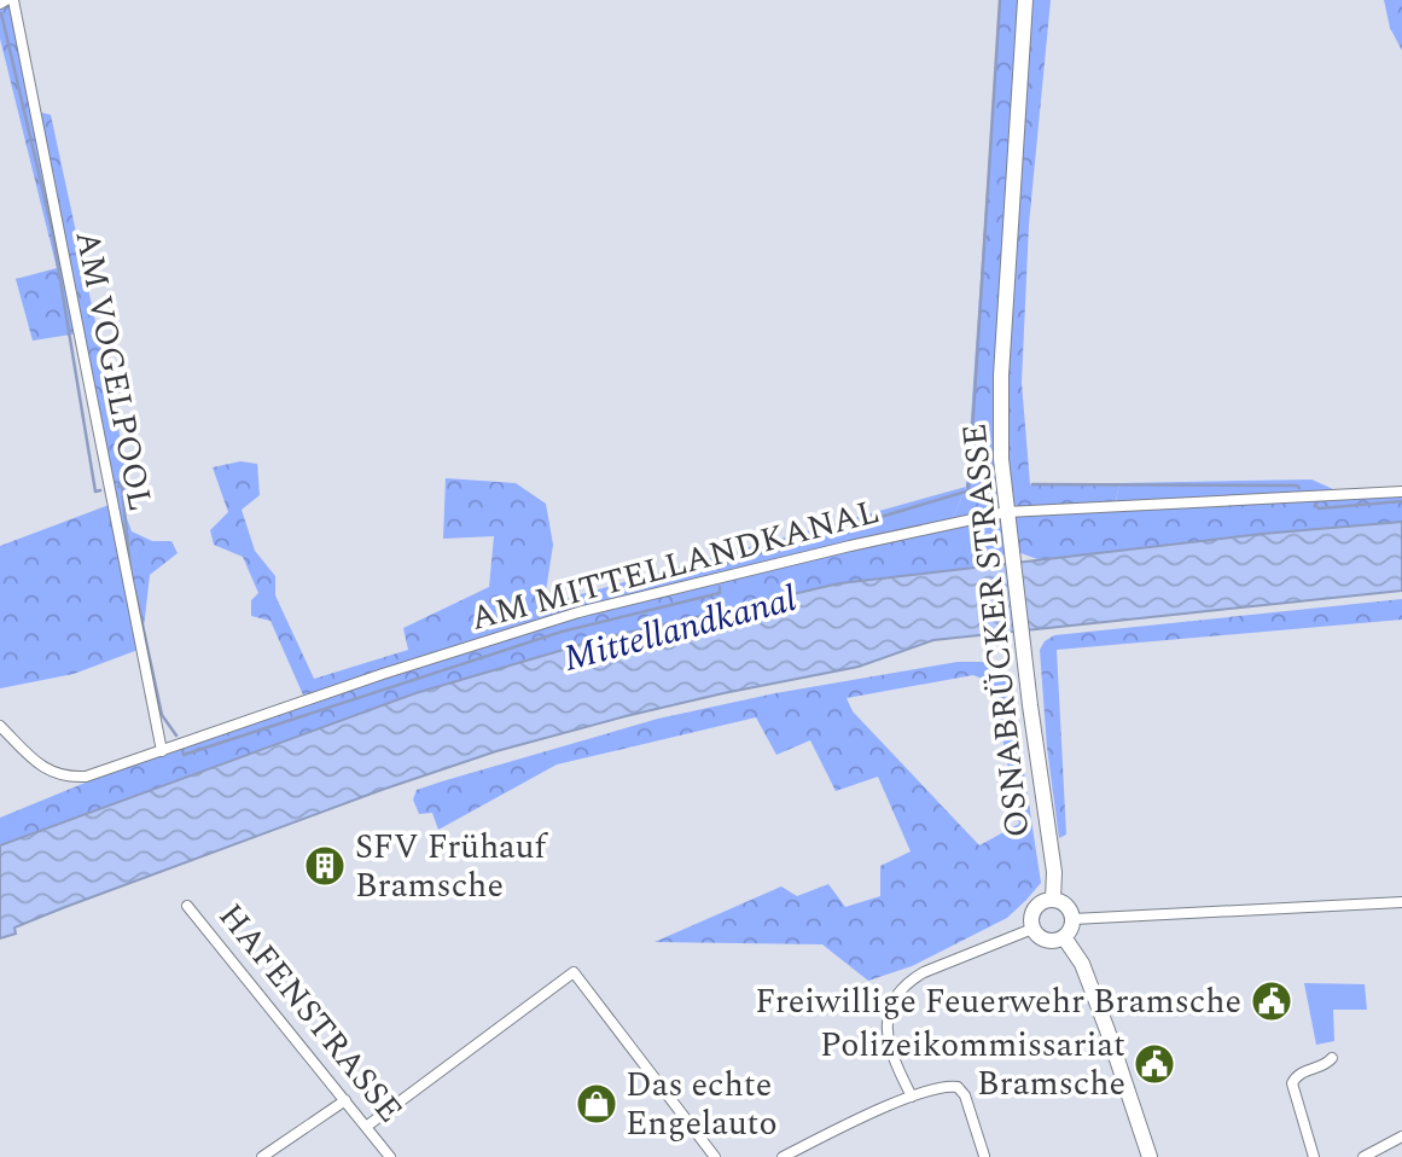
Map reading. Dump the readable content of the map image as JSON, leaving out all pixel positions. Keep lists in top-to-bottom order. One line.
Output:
{"streets":{"main road":["OSNABRÜCKER STRASSE"],"street":["AM VOGELPOOL","AM MITTELLANDKANAL","HAFENSTRASSE"]},"crossings":[["AM VOGELPOOL","AM MITTELLANDKANAL"],["AM MITTELLANDKANAL","OSNABRÜCKER STRASSE"]],"water":["Mittellandkanal"],"places":{"building":["SFV Frühauf Bramsche"],"public building":["Freiwillige Feuerwehr Bramsche","Polizeikommissariat Bramsche"],"shop":["Das echte Engelauto"]}}
